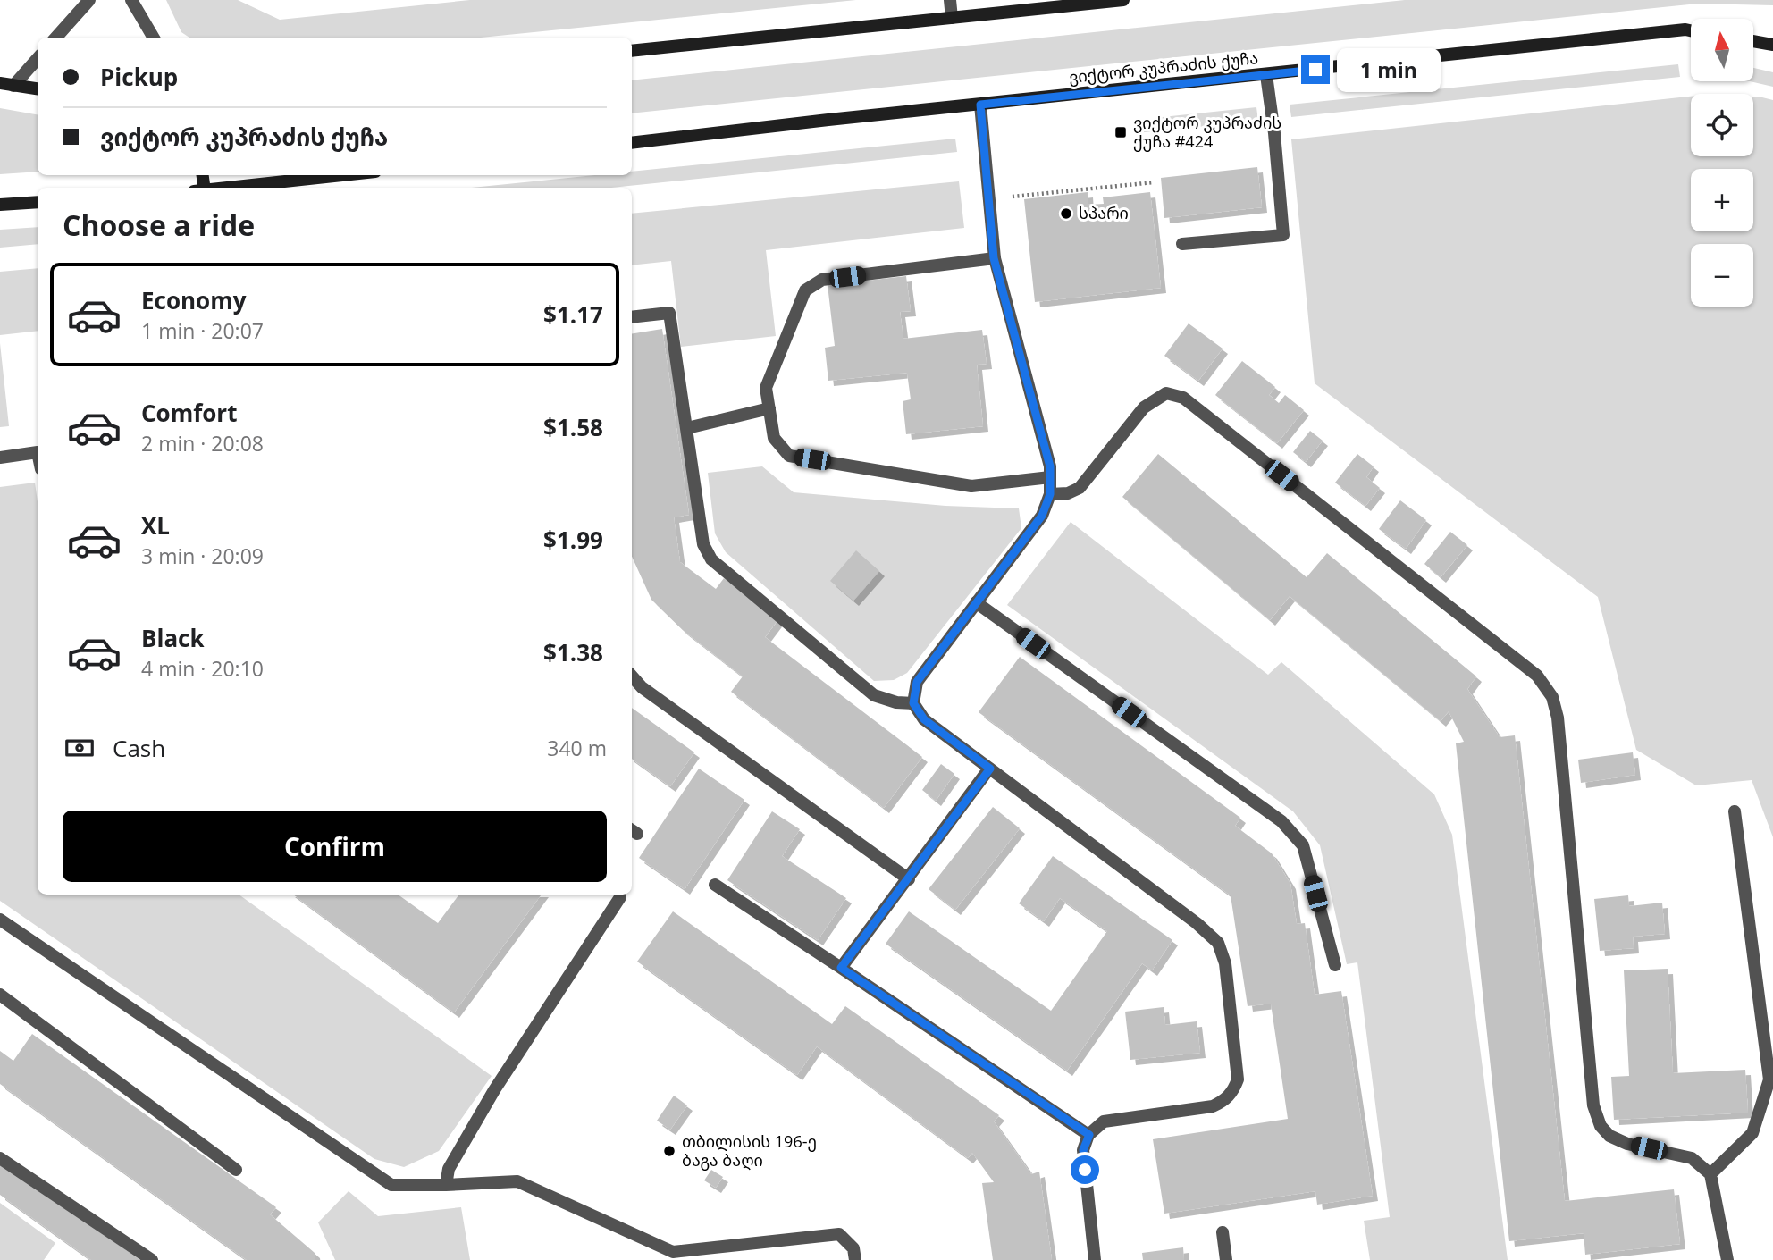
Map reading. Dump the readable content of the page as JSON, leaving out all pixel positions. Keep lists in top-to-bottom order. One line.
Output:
{"streets":{"main road":["ვიქტორ კუპრაძის ქუჩა"]},"places":{"transit":["ვიქტორ კუპრაძის ქუჩა #424"],"other":["სპარი","თბილისის 196-ე ბაგა ბაღი"]},"north":"top","page":{"map_buttons":["+","−"],"banner":["Pickup","ვიქტორ კუპრაძის ქუჩა"],"bubble":"1 min","heading":"Choose a ride","list":[{"name":"Economy","note":"1 min · 20:07","value":"$1.17"},{"name":"Comfort","note":"2 min · 20:08","value":"$1.58"},{"name":"XL","note":"3 min · 20:09","value":"$1.99"},{"name":"Black","note":"4 min · 20:10","value":"$1.38"}],"pay":["Cash","340 m"],"buttons":"Confirm"}}
